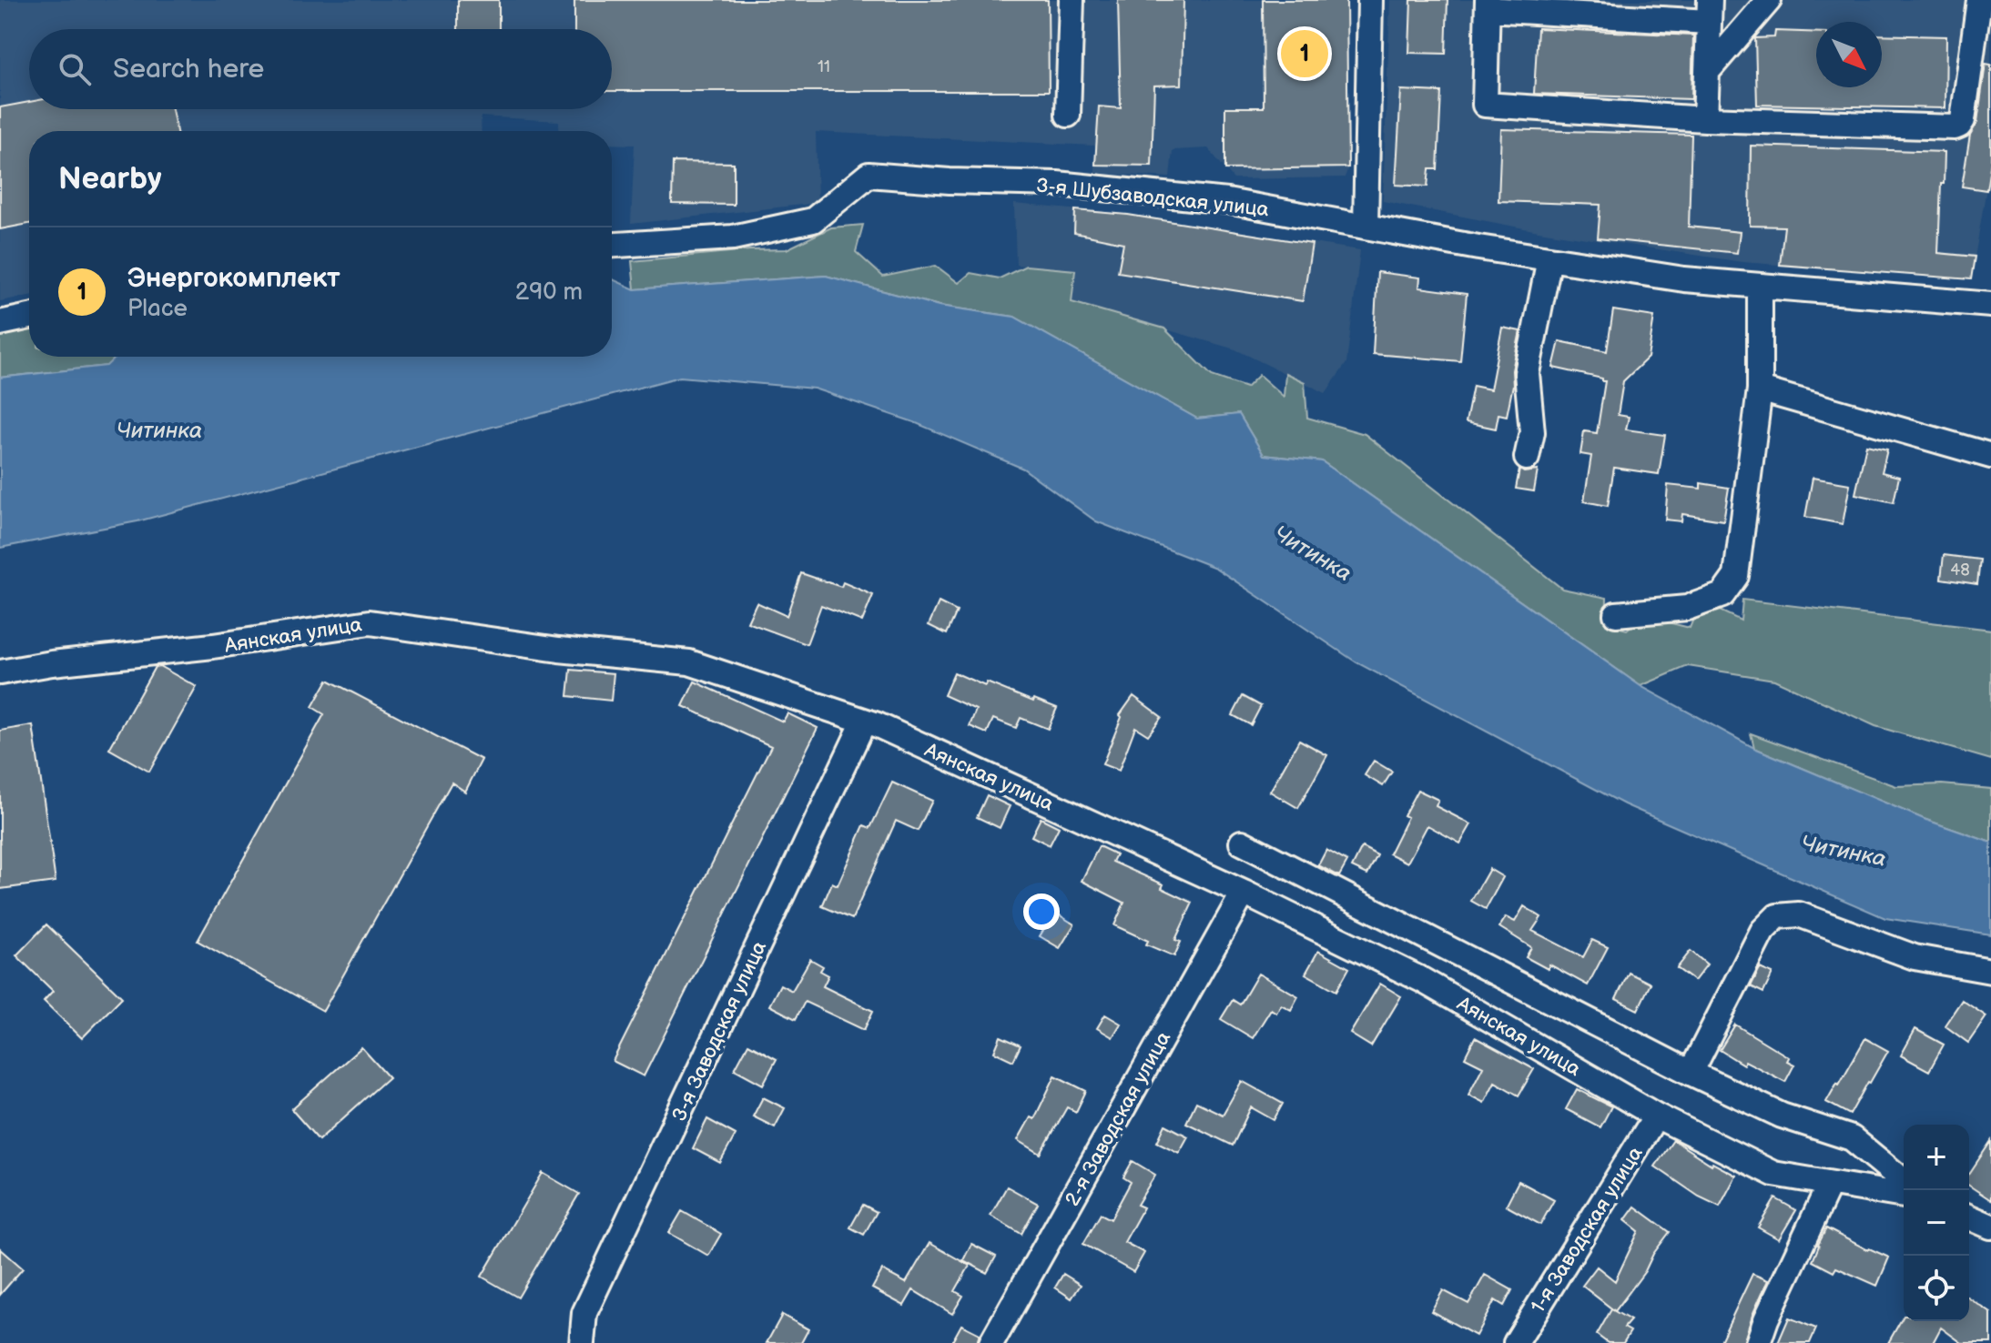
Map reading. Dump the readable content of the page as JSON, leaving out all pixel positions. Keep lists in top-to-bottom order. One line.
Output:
{"streets":{"street":["3-я Шубзаводская улица","Аянская улица","3-я Заводская улица","2-я Заводская улица","1-я Заводская улица"]},"crossings":[["Аянская улица","3-я Заводская улица"],["Аянская улица","2-я Заводская улица"],["Аянская улица","1-я Заводская улица"]],"water":["Читинка"],"house_numbers":["11","48"],"north":"bottom right","page":{"pins":"1","search":"Search here","heading":"Nearby","list":[{"mark":"1","name":"Энергокомплект","note":"Place","value":"290 m"}],"map_buttons":["+","−"]}}
